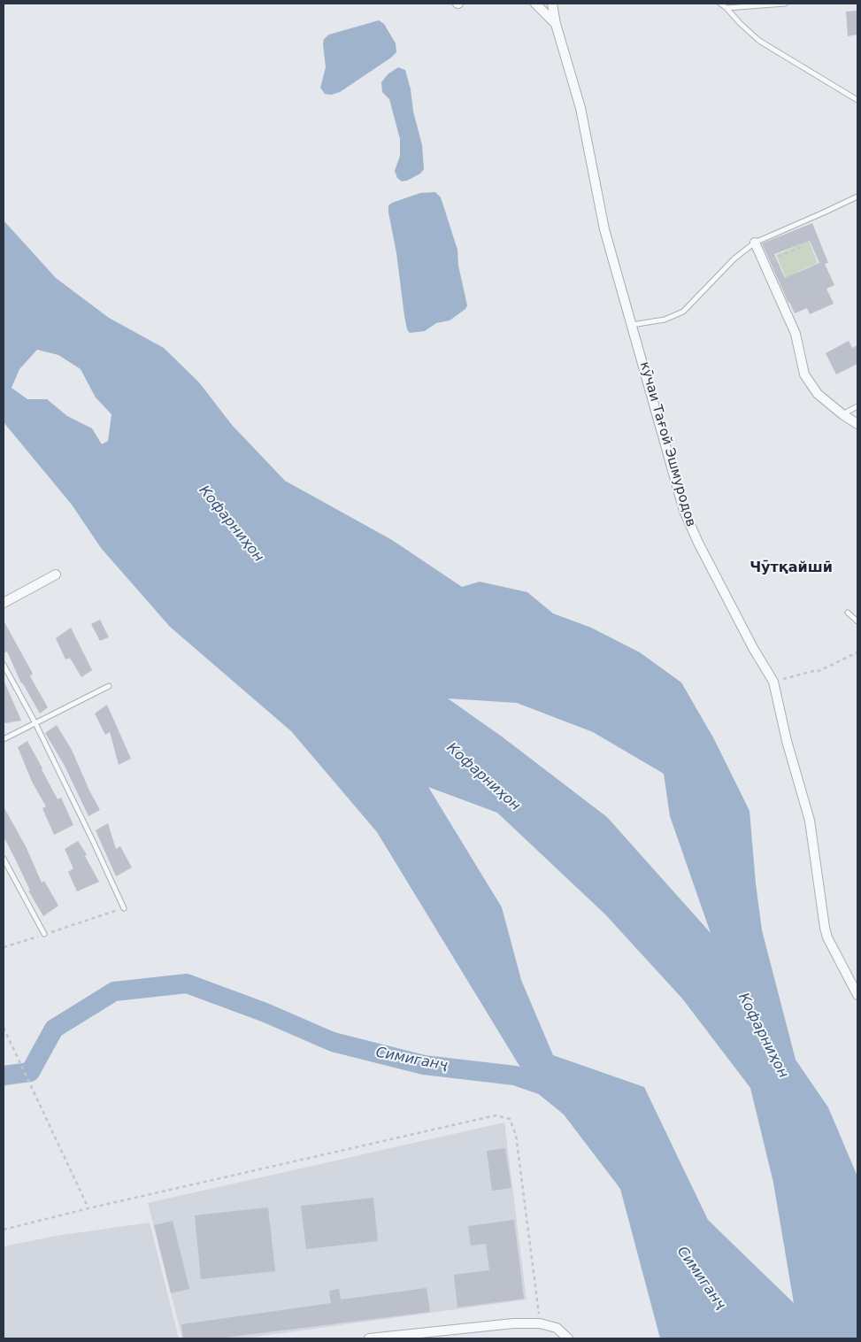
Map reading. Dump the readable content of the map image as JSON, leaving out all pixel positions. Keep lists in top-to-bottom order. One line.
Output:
{"streets":{"street":["кӯчаи Тағой Эшмуродов"]},"districts":["Чӯтқайшӣ"],"water":["Кофарниҳон","Симиганҷ"]}
